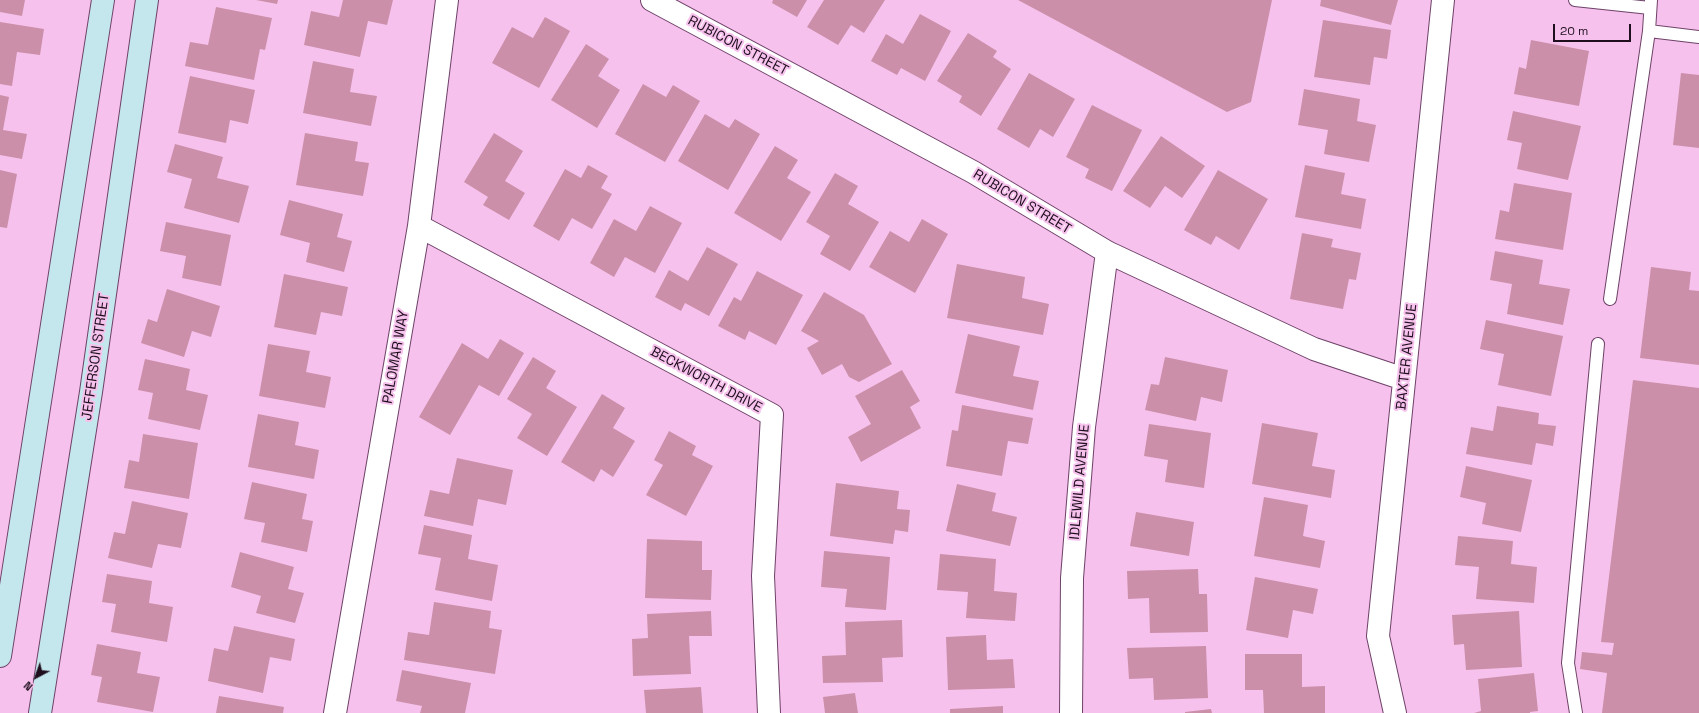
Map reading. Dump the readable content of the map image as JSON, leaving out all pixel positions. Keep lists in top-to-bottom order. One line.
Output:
{"streets":{"main road":["JEFFERSON STREET"],"street":["RUBICON STREET","PALOMAR WAY","BAXTER AVENUE","BECKWORTH DRIVE","IDLEWILD AVENUE"]},"crossings":[["RUBICON STREET","BAXTER AVENUE"],["RUBICON STREET","IDLEWILD AVENUE"],["PALOMAR WAY","BECKWORTH DRIVE"]],"scale_bar":"20 m","north":"bottom left"}
